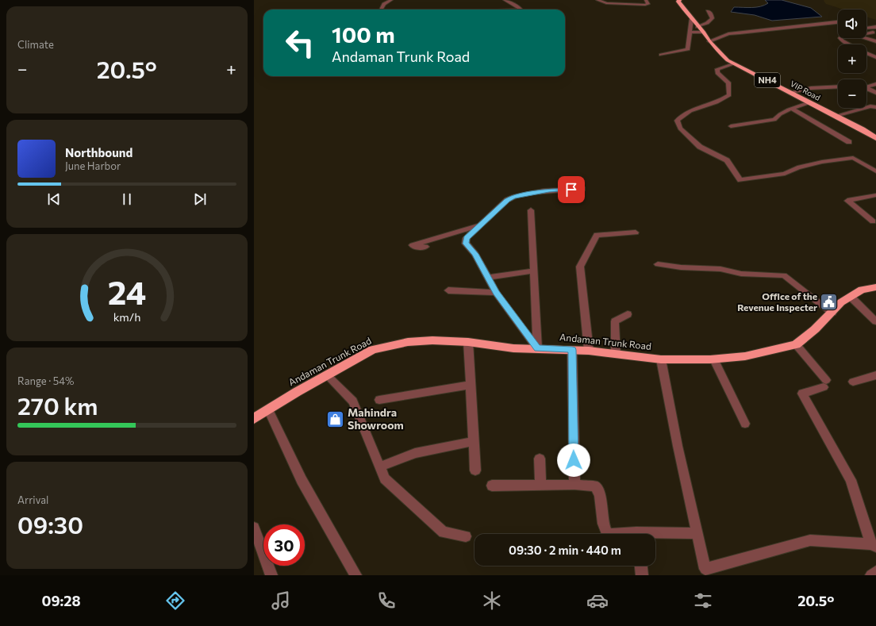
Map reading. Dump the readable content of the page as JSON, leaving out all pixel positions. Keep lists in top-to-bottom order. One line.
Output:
{"streets":{"highway":["NH4","VIP Road","Andaman Trunk Road"]},"places":{"public building":["Office of the Revenue Inspecter"],"shop":["Mahindra Showroom"]},"page":{"tile":["Climate",["Range · 54%","270 km"],["Arrival","09:30"]],"map_buttons":["+","−"],"turn":["100 m","Andaman Trunk Road"],"heat":["−","20.5°","+"],"song":["Northbound","June Harbor"],"limit":"30","trip":"09:30 · 2 min · 440 m","tabs":["09:28","20.5°"],"gauge":["24","km/h"]}}
